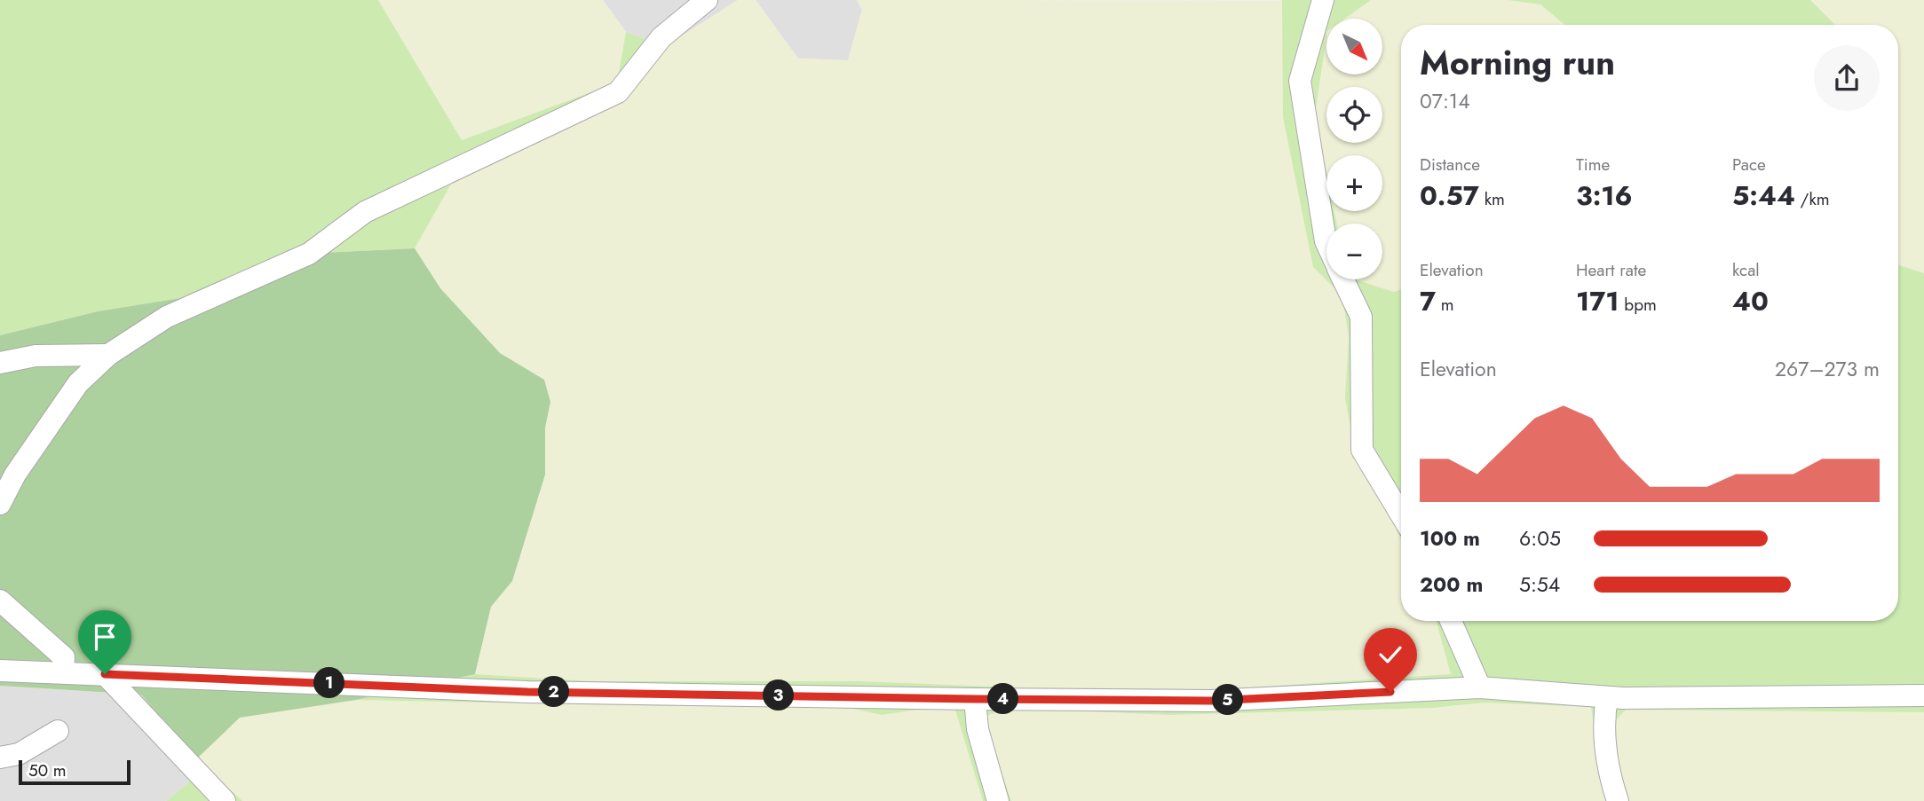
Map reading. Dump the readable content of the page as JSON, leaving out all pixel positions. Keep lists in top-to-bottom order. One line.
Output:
{"scale_bar":"50 m","north":"bottom right","page":{"map_buttons":["+","−"],"heading":["Morning run","07:14"],"stats":[["Distance","0.57 km"],["Time","3:16"],["Pace","5:44 /km"],["Elevation","7 m"],["Heart rate","171 bpm"],["kcal","40"]],"chart":["Elevation","267–273 m"],"list":[{"name":"100 m","note":"6:05"},{"name":"200 m","note":"5:54"}],"pins":["1","2","3","4","5"],"scale":"50 m"}}
